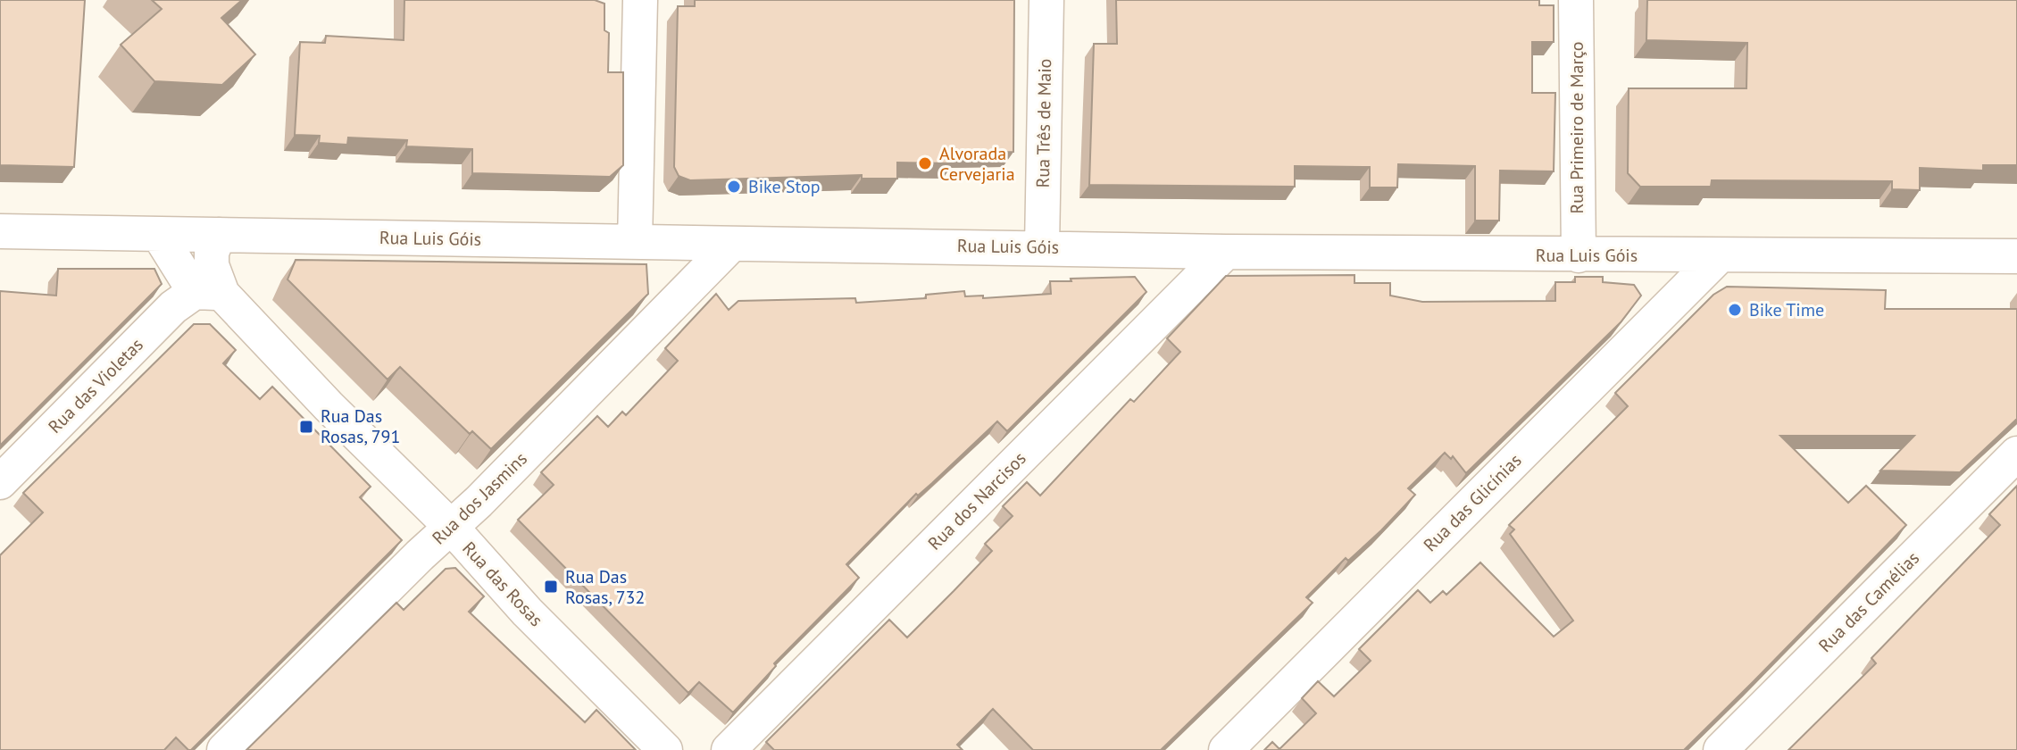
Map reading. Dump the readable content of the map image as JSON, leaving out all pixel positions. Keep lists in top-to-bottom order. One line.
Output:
{"streets":{"street":["Rua Três de Maio","Rua Primeiro de Março","Rua Luis Góis","Rua das Violetas","Rua dos Jasmins","Rua dos Narcisos","Rua das Glicínias","Rua das Rosas","Rua das Camélias"]},"crossings":[["Rua Três de Maio","Rua Luis Góis"],["Rua Primeiro de Março","Rua Luis Góis"],["Rua Luis Góis","Rua dos Jasmins"],["Rua Luis Góis","Rua dos Narcisos"],["Rua Luis Góis","Rua das Glicínias"],["Rua Luis Góis","Rua das Rosas"],["Rua das Violetas","Rua das Rosas"],["Rua dos Jasmins","Rua das Rosas"]],"places":{"other":["Alvorada Cervejaria","Bike Stop","Bike Time"],"transit":["Rua Das Rosas, 791","Rua Das Rosas, 732"]}}
